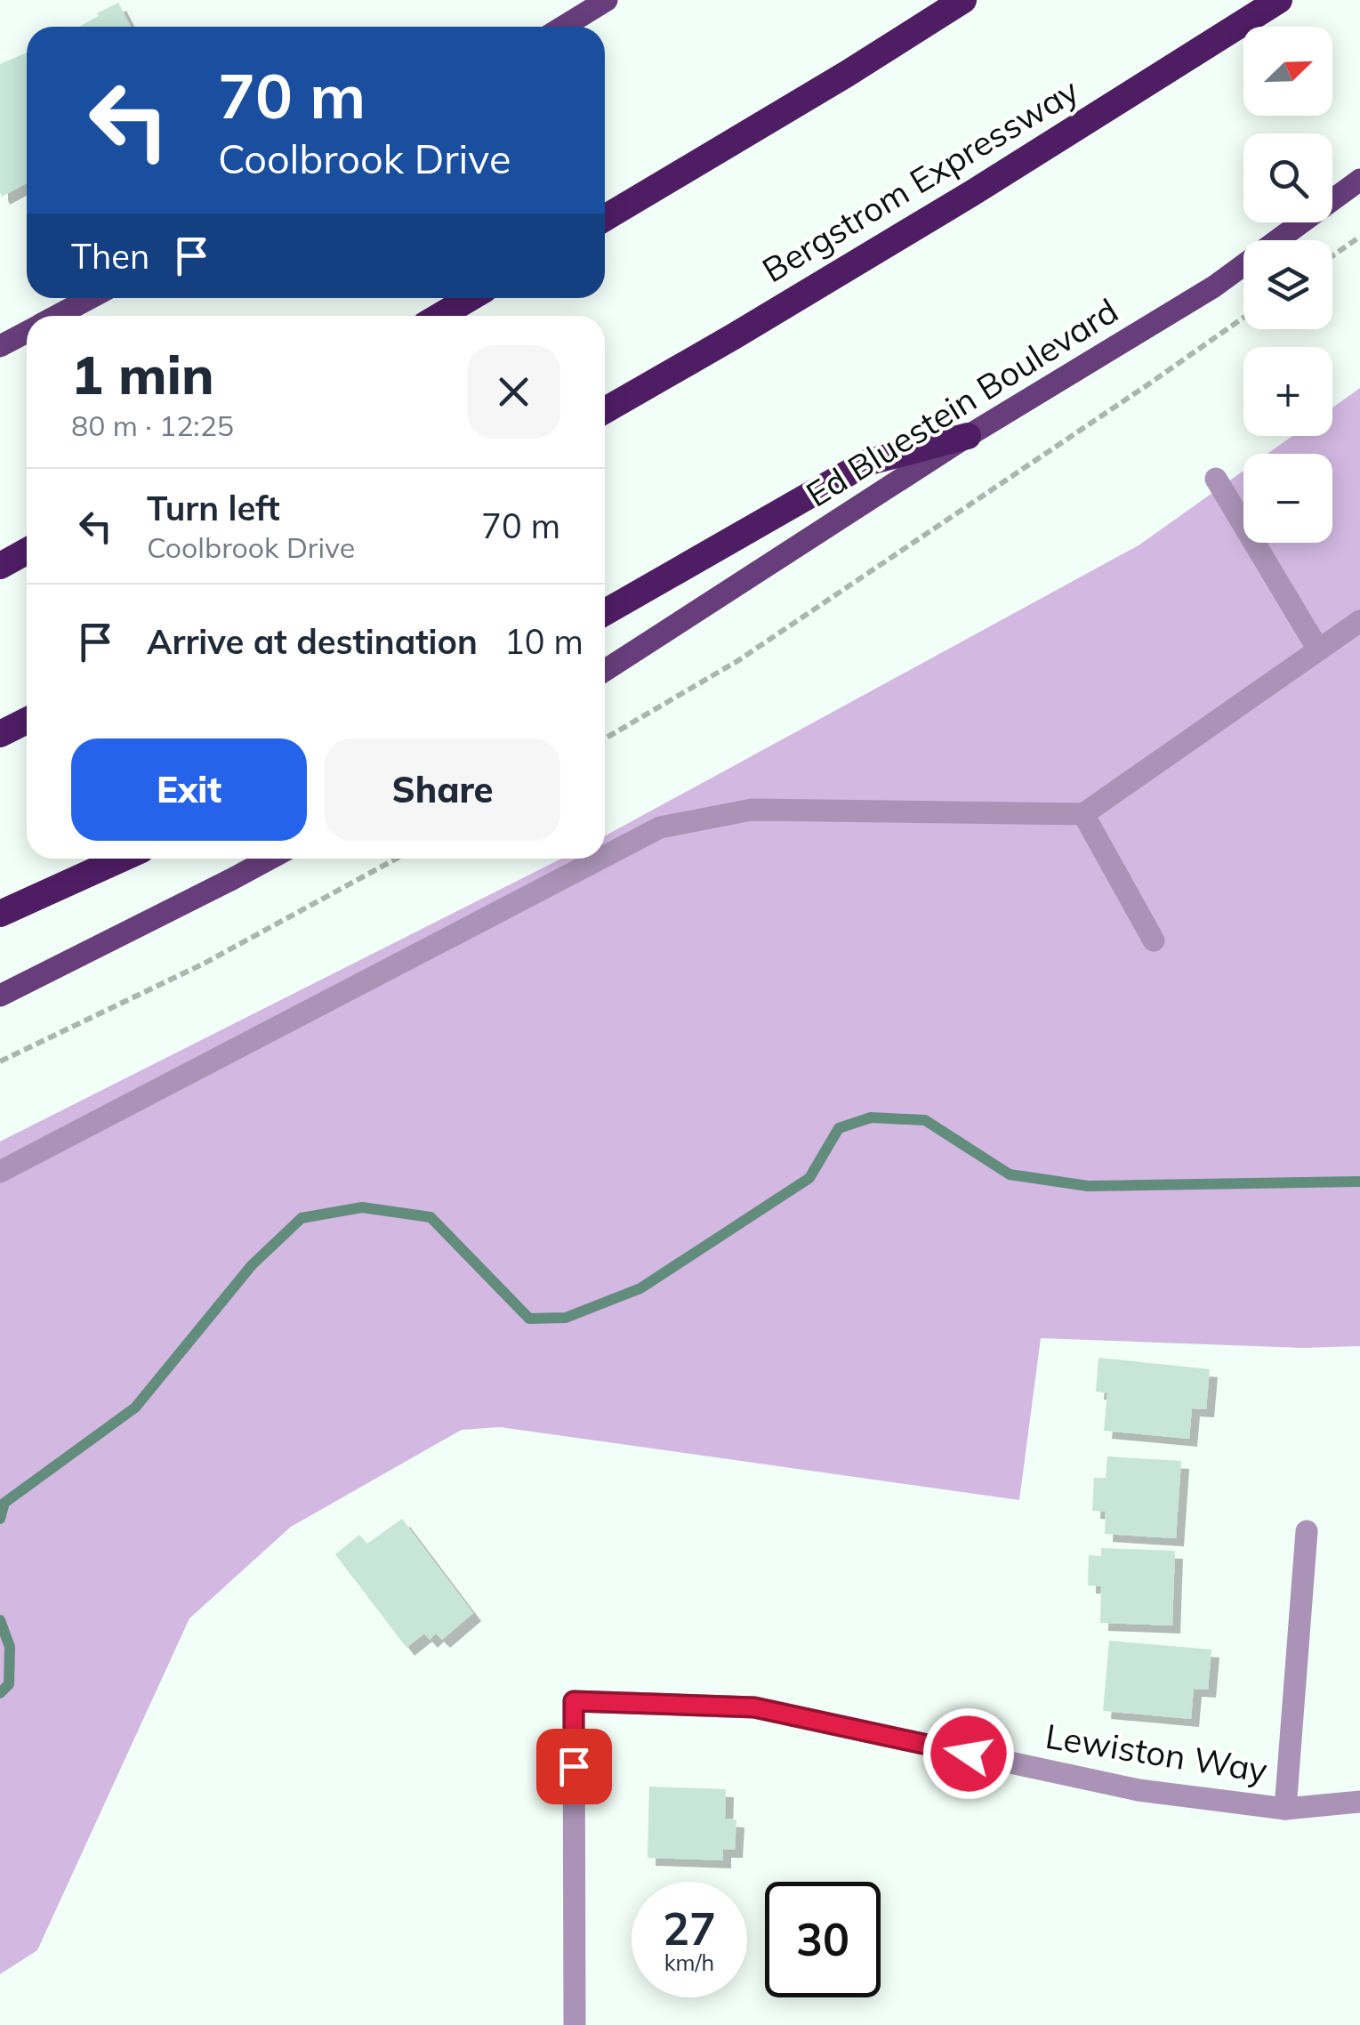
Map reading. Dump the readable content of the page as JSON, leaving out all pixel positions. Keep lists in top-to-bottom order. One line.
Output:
{"streets":{"highway":["Bergstrom Expressway"],"main road":["Ed Bluestein Boulevard"],"street":["Lewiston Way"]},"north":"top right","page":{"map_buttons":["+","−"],"turn":["70 m","Coolbrook Drive"],"then":"Then","heading":["1 min","80 m · 12:25"],"list":[{"name":"Turn left","note":"Coolbrook Drive","value":"70 m"},{"name":"Arrive at destination","value":"10 m"}],"buttons":["Exit","Share"],"speed":"27 km/h","limit":"30"}}
